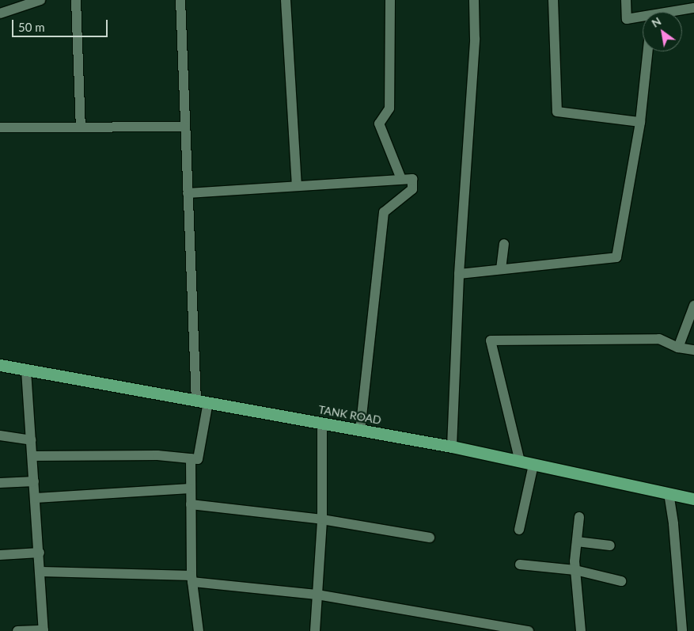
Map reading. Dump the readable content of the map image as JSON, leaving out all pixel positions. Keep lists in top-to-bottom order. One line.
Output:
{"streets":{"highway":["TANK ROAD"]},"scale_bar":"50 m","north":"top left"}
